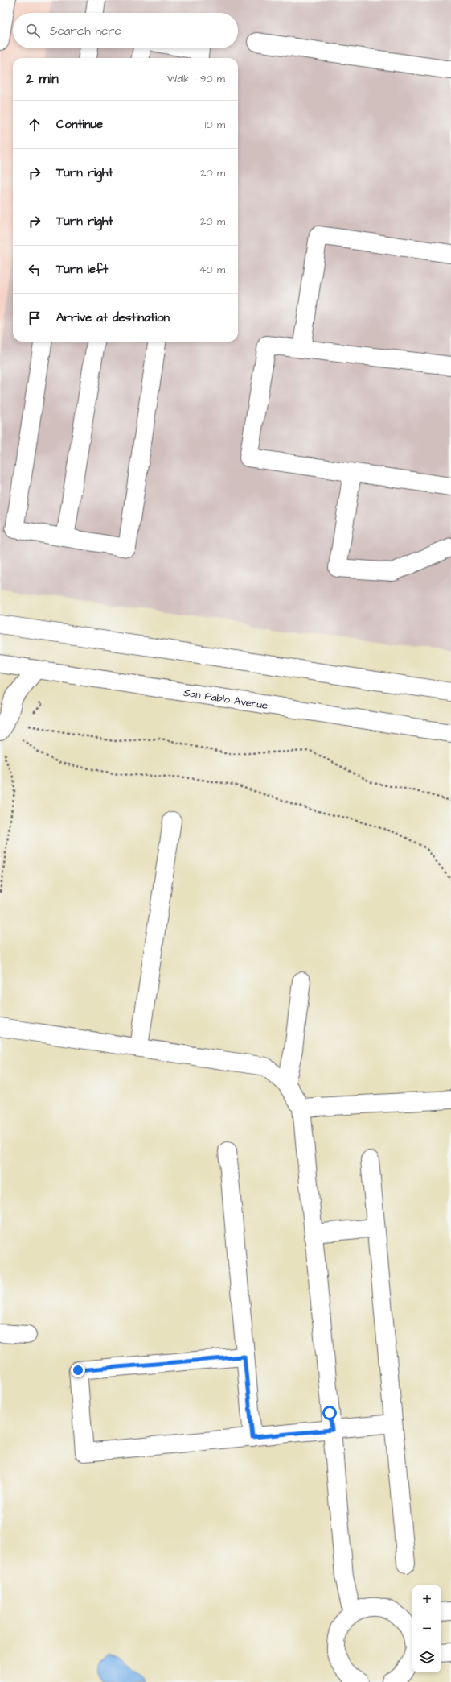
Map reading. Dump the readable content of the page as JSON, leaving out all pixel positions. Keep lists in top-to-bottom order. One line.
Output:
{"streets":{"main road":["San Pablo Avenue"]},"page":{"search":"Search here","heading":["2 min","Walk · 90 m"],"list":[["Continue","10 m"],["Turn right","20 m"],["Turn right","20 m"],["Turn left","40 m"],"Arrive at destination"],"map_buttons":["+","−"]}}
